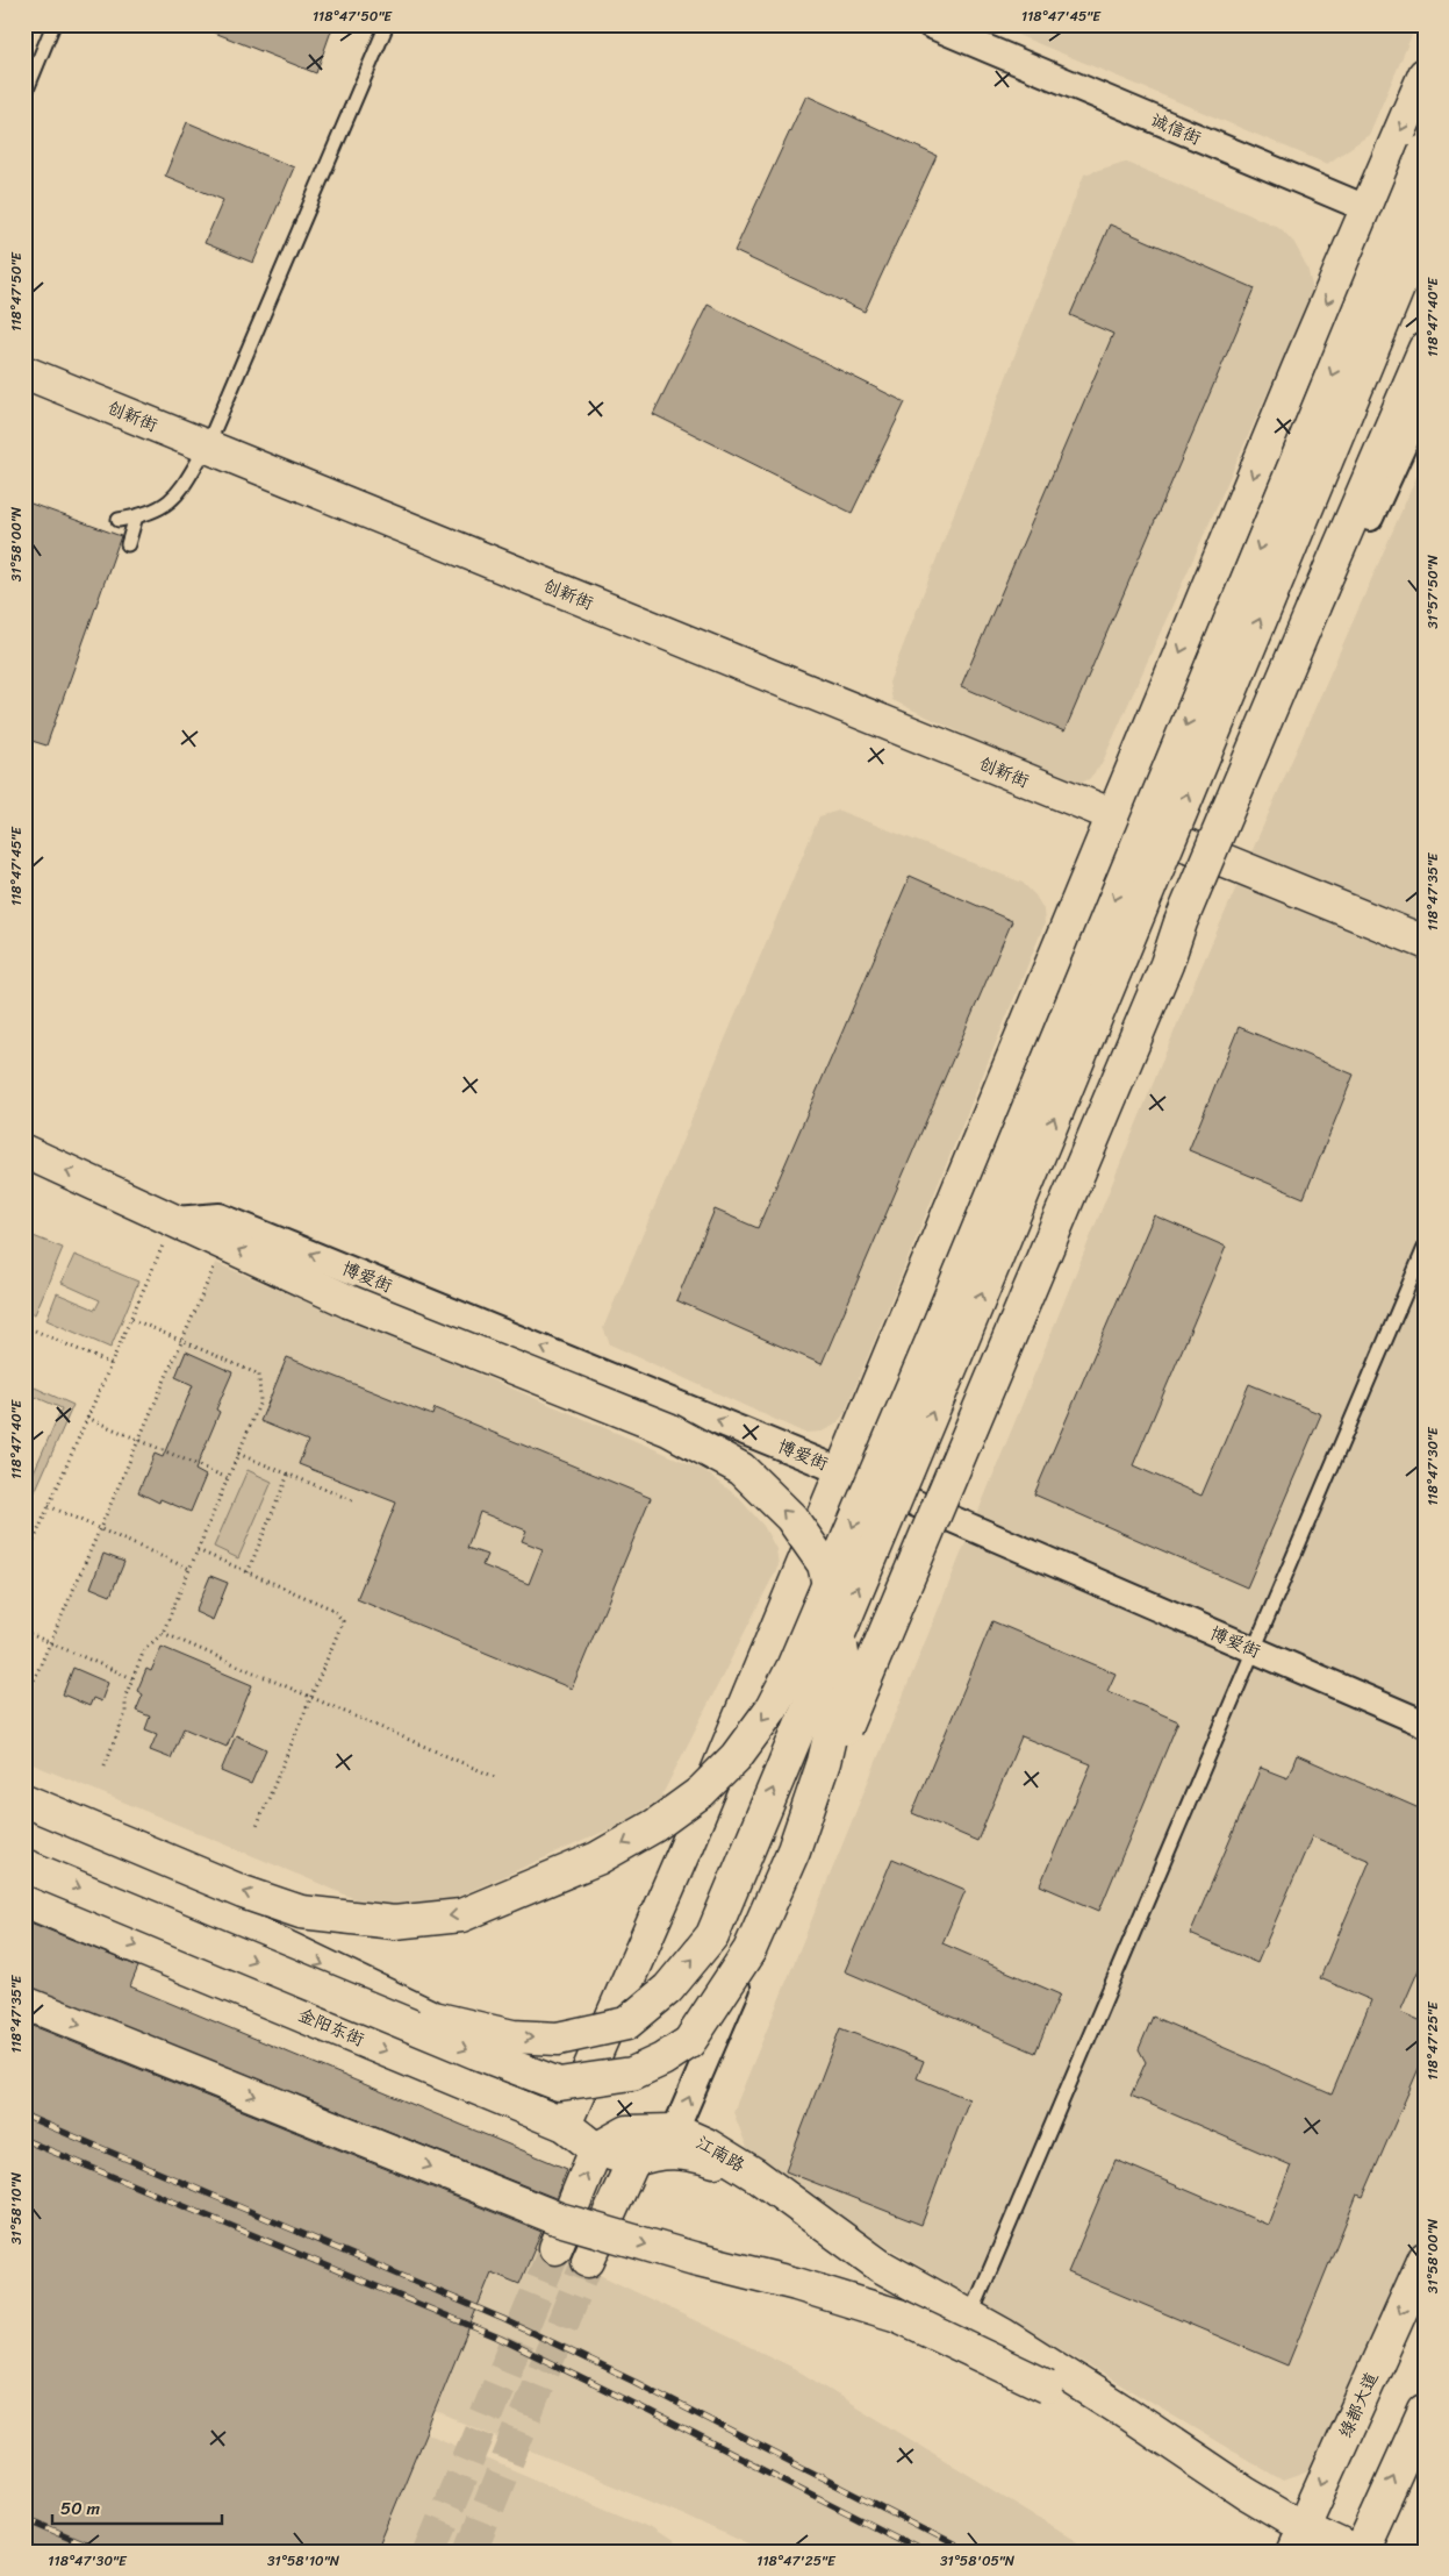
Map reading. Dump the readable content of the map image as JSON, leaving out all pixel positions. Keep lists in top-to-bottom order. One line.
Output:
{"streets":{"main road":["创新街","博爱街","金阳东街","江南路","绿都大道"],"street":["诚信街"]},"crossings":[["金阳东街","江南路"]],"one_way":["博爱街"],"scale_bar":"50 m","coordinates":["118°47'50\"E","118°47'45\"E","118°47'40\"E","31°58'00\"N","31°57'50\"N","118°47'35\"E","118°47'30\"E","118°47'25\"E","31°58'10\"N","31°58'05\"N"]}
